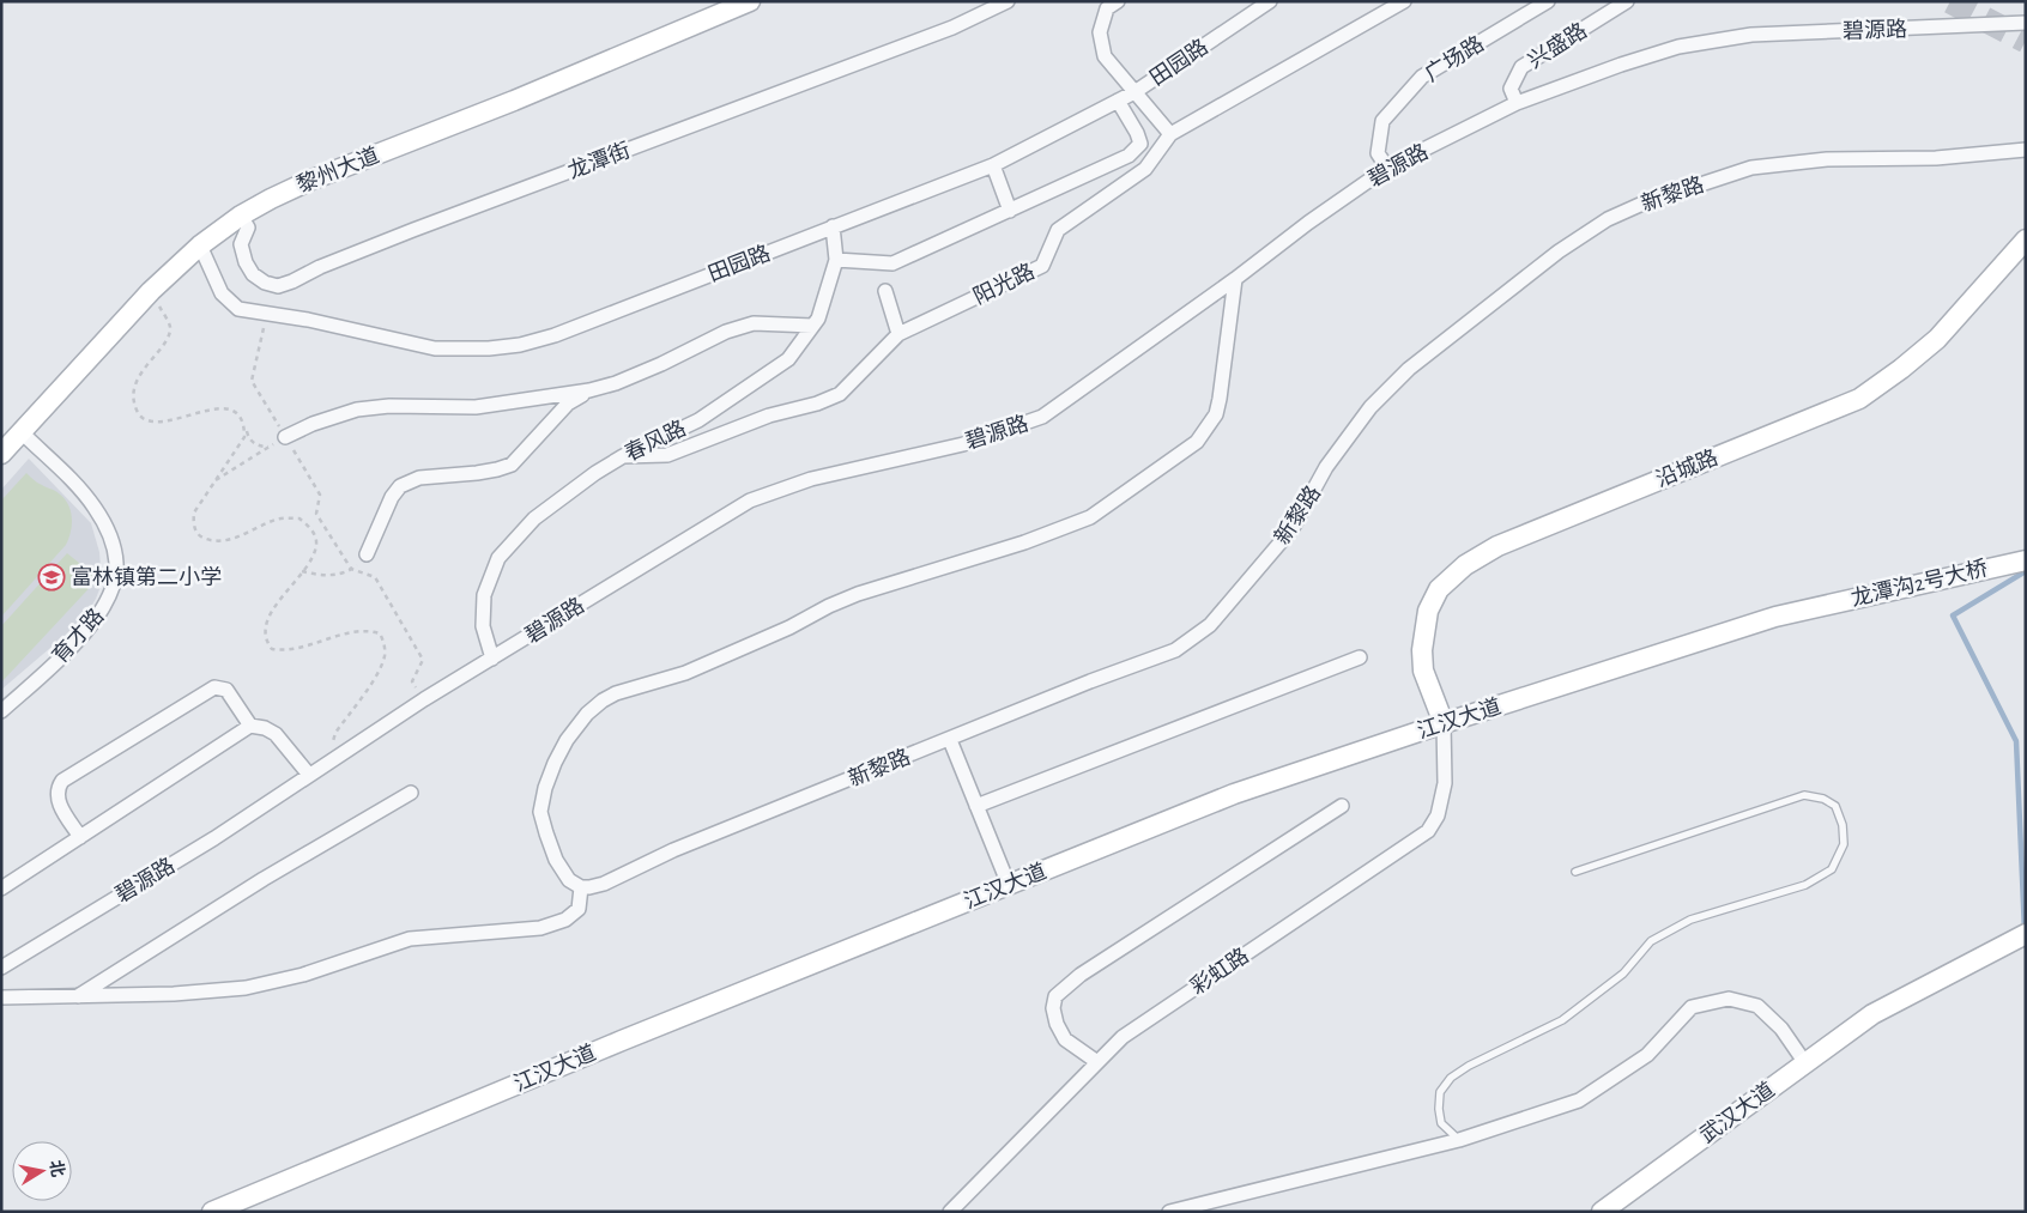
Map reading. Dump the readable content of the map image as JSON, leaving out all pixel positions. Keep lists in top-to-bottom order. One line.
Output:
{"streets":{"main road":["黎州大道","沿城路","龙潭沟2号大桥","江汉大道","武汉大道"],"street":["碧源路","兴盛路","广场路","田园路","龙潭街","新黎路","阳光路","春风路","育才路","彩虹路"]},"crossings":[["碧源路","兴盛路"],["碧源路","广场路"],["碧源路","春风路"],["田园路","黎州大道"],["田园路","春风路"],["龙潭街","黎州大道"],["黎州大道","育才路"],["阳光路","春风路"],["沿城路","江汉大道"],["沿城路","彩虹路"],["龙潭沟2号大桥","江汉大道"],["江汉大道","彩虹路"]],"places":{"school or university":["富林镇第二小学"]},"north":"right"}
